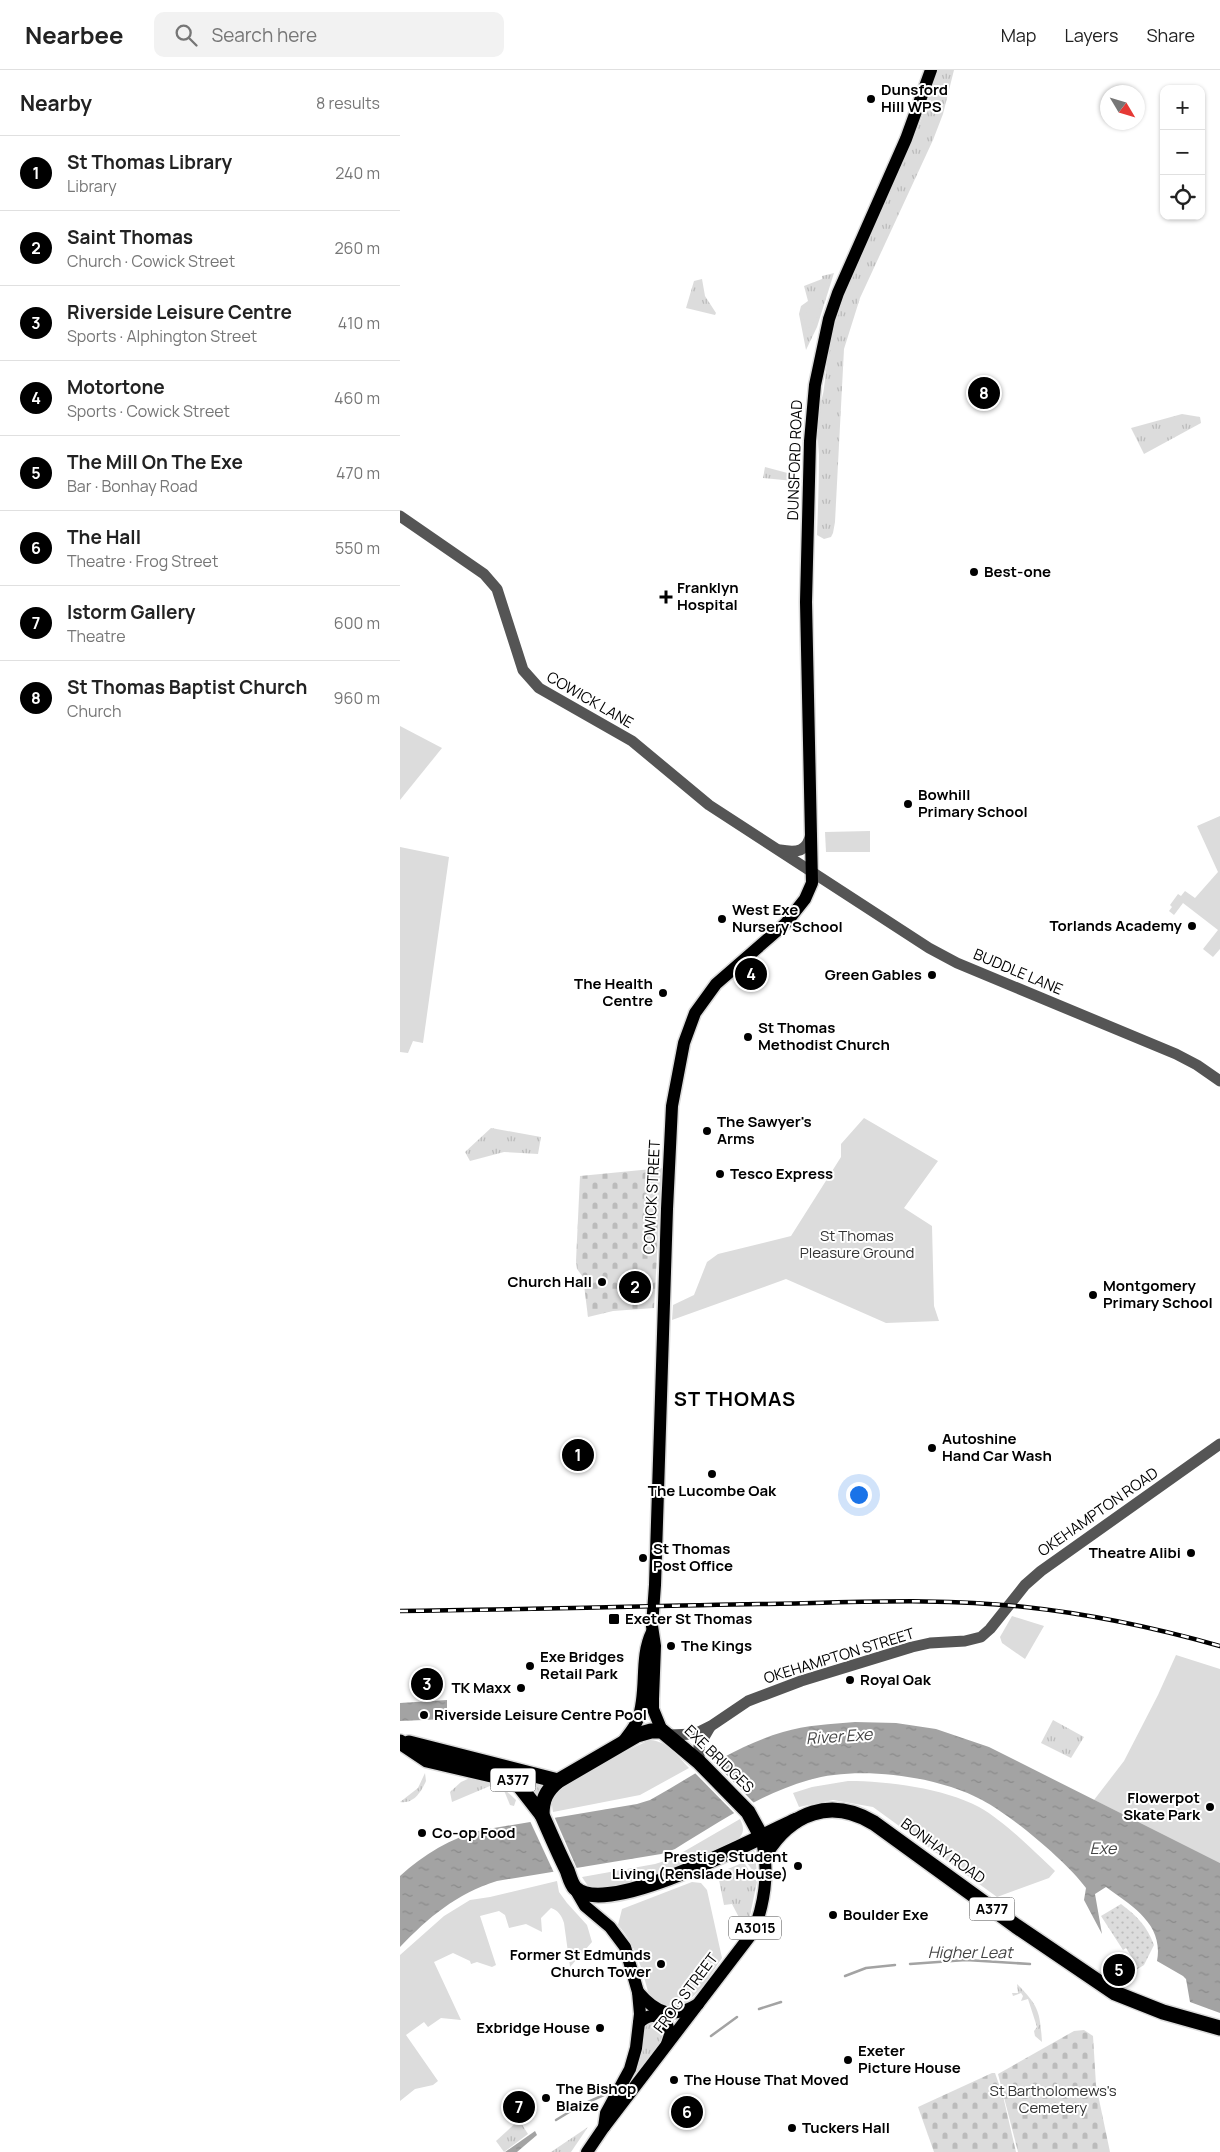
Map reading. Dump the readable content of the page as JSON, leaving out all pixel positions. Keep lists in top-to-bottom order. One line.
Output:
{"streets":{"highway":["EXE BRIDGES","A377","BONHAY ROAD"],"main road":["DUNSFORD ROAD","COWICK STREET","A3015","FROG STREET"],"street":["COWICK LANE","BUDDLE LANE","OKEHAMPTON ROAD","OKEHAMPTON STREET"]},"crossings":[["DUNSFORD ROAD","COWICK LANE"],["DUNSFORD ROAD","BUDDLE LANE"],["DUNSFORD ROAD","COWICK STREET"],["COWICK LANE","BUDDLE LANE"],["COWICK LANE","COWICK STREET"],["BUDDLE LANE","COWICK STREET"],["COWICK STREET","OKEHAMPTON STREET"],["COWICK STREET","EXE BRIDGES"],["OKEHAMPTON ROAD","OKEHAMPTON STREET"],["OKEHAMPTON STREET","EXE BRIDGES"],["EXE BRIDGES","A377"],["EXE BRIDGES","BONHAY ROAD"],["EXE BRIDGES","FROG STREET"],["A377","BONHAY ROAD"],["A377","FROG STREET"],["BONHAY ROAD","FROG STREET"]],"districts":["ST THOMAS"],"water":["River Exe","Exe","Higher Leat"],"parks":["St Thomas Pleasure Ground","St Bartholomews's Cemetery"],"places":{"other":["Dunsford Hill WPS","Best-one","Bowhill Primary School","West Exe Nursery School","Torlands Academy","Green Gables","The Health Centre","St Thomas Methodist Church","The Sawyer's Arms","Tesco Express","Church Hall","Montgomery Primary School","Autoshine Hand Car Wash","The Lucombe Oak","Theatre Alibi","St Thomas Post Office","The Kings","Exe Bridges Retail Park","Royal Oak","TK Maxx","Riverside Leisure Centre Pool","Flowerpot Skate Park","Co-op Food","Prestige Student Living (Renslade House)","Boulder Exe","Former St Edmunds Church Tower","Exbridge House","Exeter Picture House","The House That Moved","The Bishop Blaize","Tuckers Hall"],"health":["Franklyn Hospital"],"transit":["Exeter St Thomas"]},"north":"bottom right","page":{"header":"Nearbee","search":"Search here","nav":["Map","Layers","Share"],"heading":["Nearby","8 results"],"map_buttons":["+","−"],"list":[{"mark":"1","name":"St Thomas Library","note":"Library","value":"240 m"},{"mark":"2","name":"Saint Thomas","note":"Church · Cowick Street","value":"260 m"},{"mark":"3","name":"Riverside Leisure Centre","note":"Sports · Alphington Street","value":"410 m"},{"mark":"4","name":"Motortone","note":"Sports · Cowick Street","value":"460 m"},{"mark":"5","name":"The Mill On The Exe","note":"Bar · Bonhay Road","value":"470 m"},{"mark":"6","name":"The Hall","note":"Theatre · Frog Street","value":"550 m"},{"mark":"7","name":"Istorm Gallery","note":"Theatre","value":"600 m"},{"mark":"8","name":"St Thomas Baptist Church","note":"Church","value":"960 m"}],"pins":["8","4","2","1","3","5","7","6"]}}
